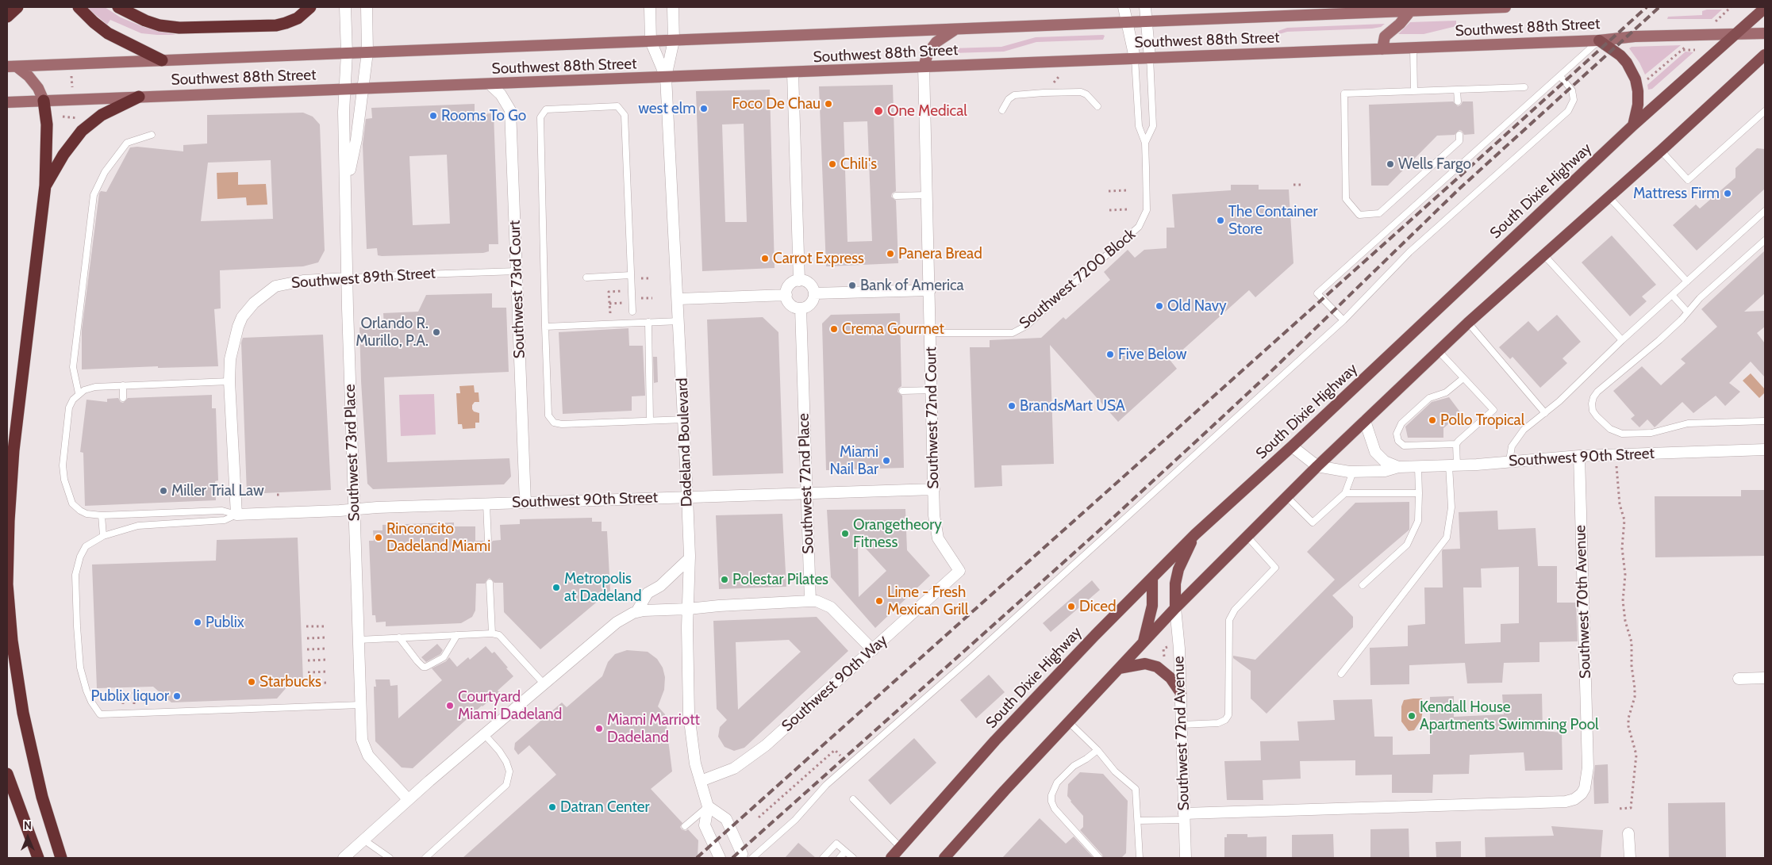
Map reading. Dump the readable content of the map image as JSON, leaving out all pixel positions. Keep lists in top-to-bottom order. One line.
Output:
{"streets":{"highway":["South Dixie Highway"],"main road":["Southwest 88th Street"],"street":["Southwest 89th Street","Southwest 73rd Court","Southwest 72nd Court","Dadeland Boulevard","Southwest 73rd Place","Southwest 90th Street","Southwest 72nd Place","Southwest 70th Avenue","Southwest 90th Way","Southwest 72nd Avenue"],"lane":["Southwest 7200 Block"]},"crossings":[["Southwest 88th Street","South Dixie Highway"],["Southwest 88th Street","Southwest 7200 Block"],["Southwest 88th Street","Southwest 73rd Court"],["Southwest 88th Street","Southwest 72nd Court"],["Southwest 88th Street","Dadeland Boulevard"],["Southwest 88th Street","Southwest 73rd Place"],["South Dixie Highway","Southwest 90th Street"],["Southwest 89th Street","Southwest 73rd Court"],["Southwest 89th Street","Southwest 73rd Place"],["Southwest 89th Street","Southwest 90th Street"],["Southwest 7200 Block","Southwest 72nd Court"],["Southwest 73rd Court","Southwest 90th Street"],["Southwest 72nd Court","Southwest 90th Street"],["Southwest 72nd Court","Southwest 90th Way"],["Dadeland Boulevard","Southwest 90th Street"],["Dadeland Boulevard","Southwest 90th Way"],["Southwest 73rd Place","Southwest 90th Street"],["Southwest 90th Street","Southwest 72nd Place"],["Southwest 90th Street","Southwest 70th Avenue"],["Southwest 70th Avenue","Southwest 72nd Avenue"]],"places":["Foco De Chau","west elm","One Medical","Rooms To Go","Chili's","Wells Fargo","Mattress Firm","The Container Store","Panera Bread","Carrot Express","Bank of America","Old Navy","Crema Gourmet","Orlando R. Murillo, P.A.","Five Below","BrandsMart USA","Pollo Tropical","Miami Nail Bar","Miller Trial Law","Orangetheory Fitness","Rinconcito Dadeland Miami","Polestar Pilates","Metropolis at Dadeland","Lime - Fresh Mexican Grill","Diced","Publix","Starbucks","Publix liquor","Courtyard Miami Dadeland","Kendall House Apartments Swimming Pool","Miami Marriott Dadeland","Datran Center"],"north":"top"}
